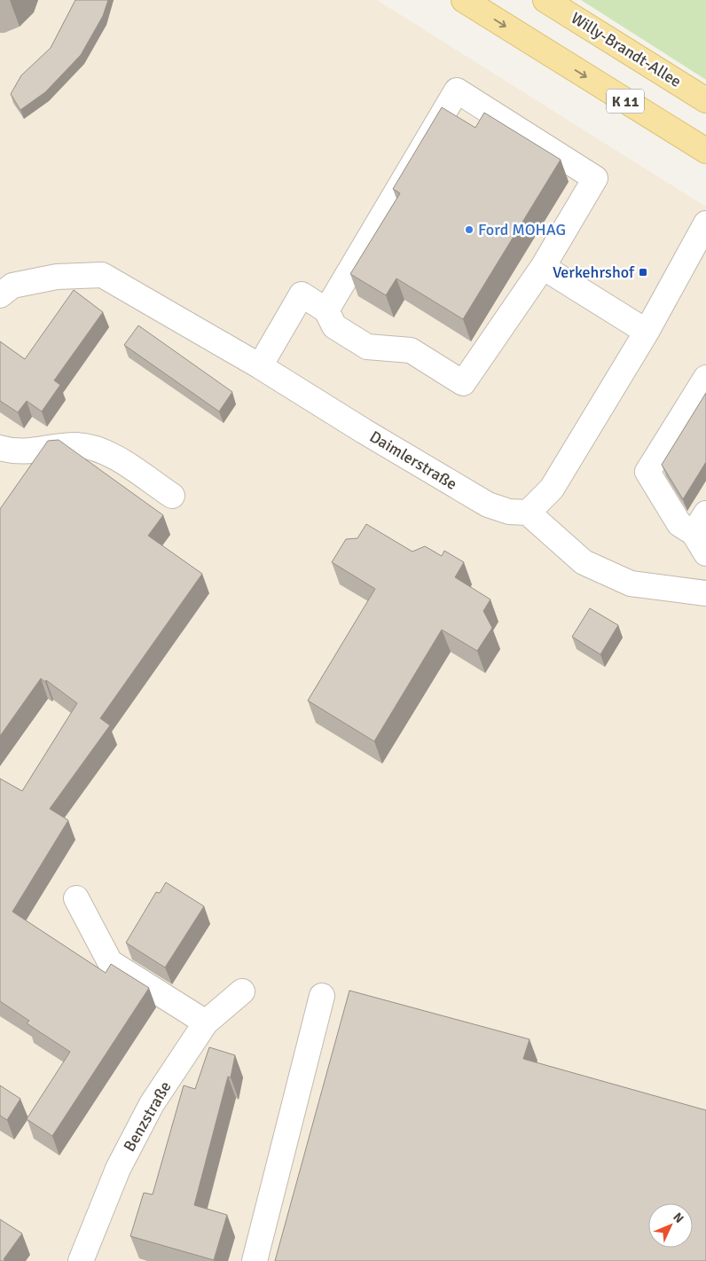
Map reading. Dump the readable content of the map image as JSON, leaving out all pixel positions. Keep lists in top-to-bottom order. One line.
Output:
{"streets":{"main road":["Willy-Brandt-Allee","K 11"],"street":["Daimlerstraße","Benzstraße"]},"places":{"other":["Ford MOHAG"],"transit":["Verkehrshof"]},"north":"top right"}
